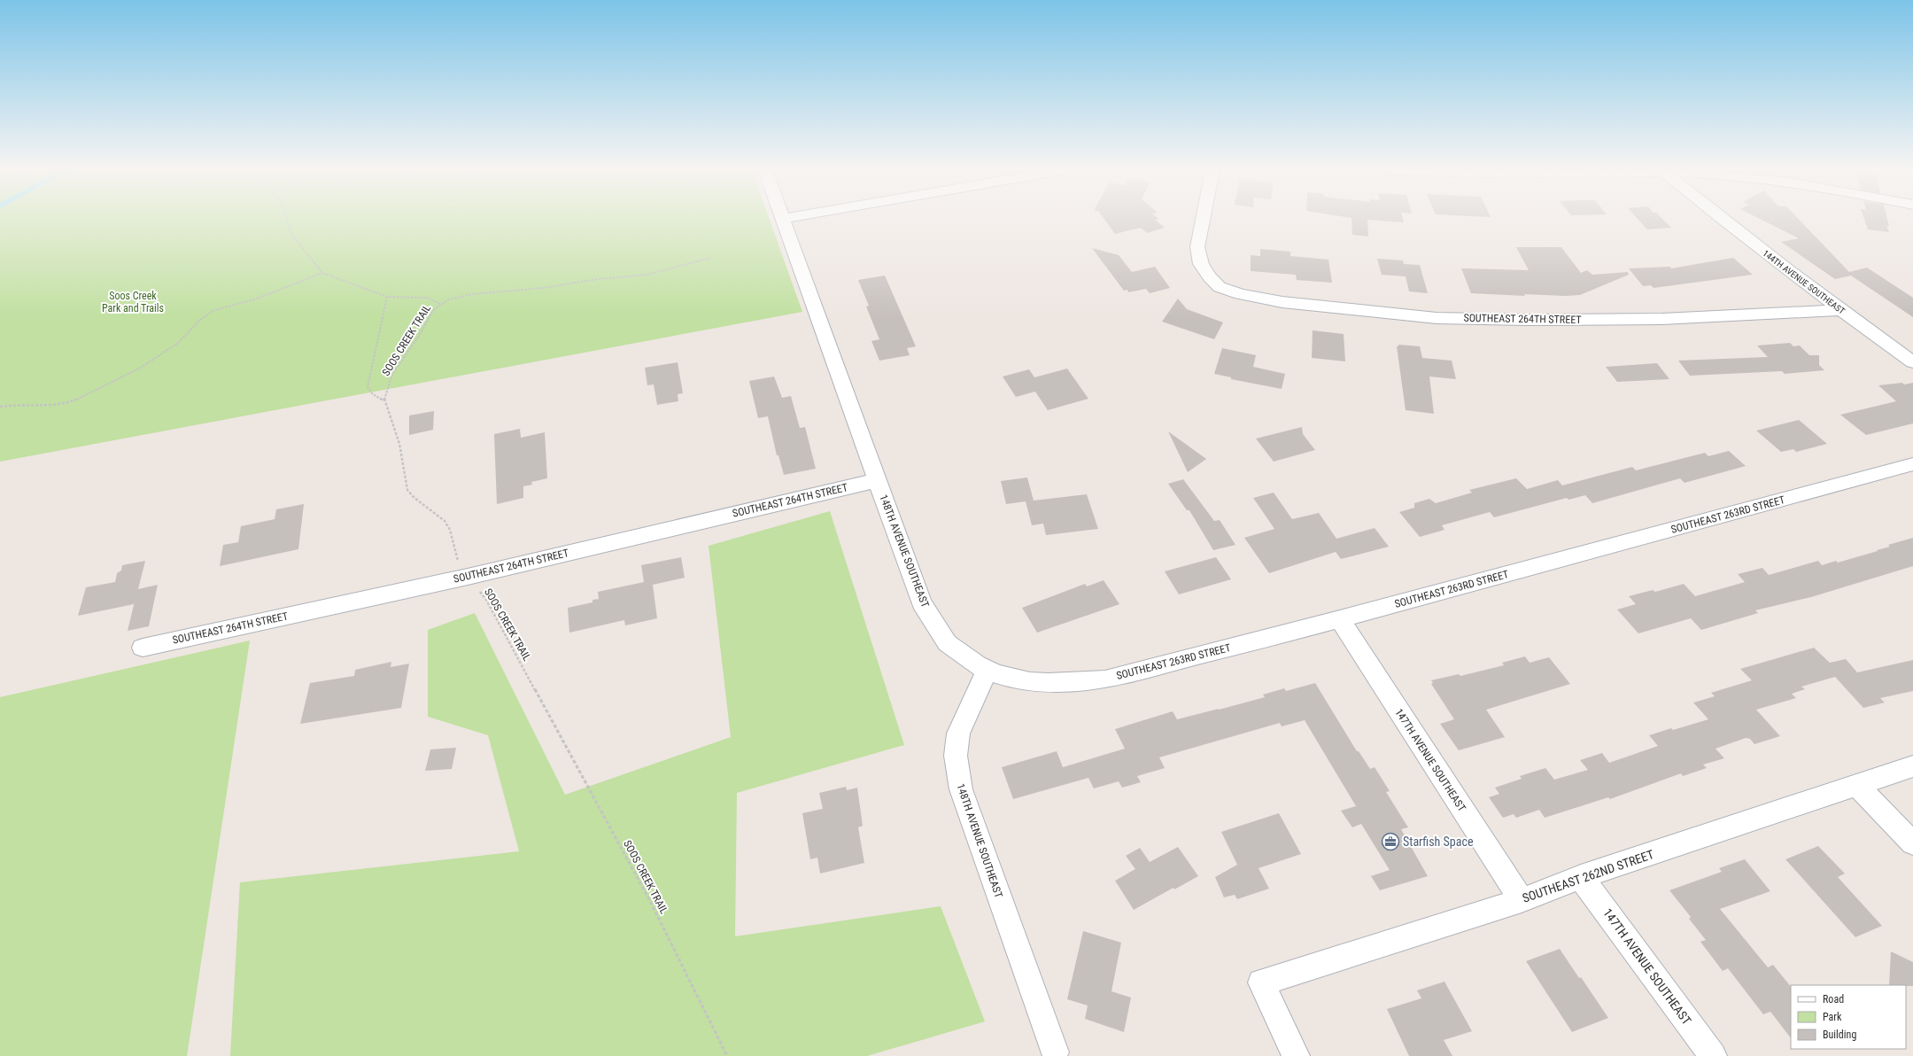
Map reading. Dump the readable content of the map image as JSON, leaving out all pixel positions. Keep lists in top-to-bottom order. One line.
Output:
{"streets":{"street":["144TH AVENUE SOUTHEAST","SOUTHEAST 264TH STREET","SOUTHEAST 263RD STREET","148TH AVENUE SOUTHEAST","147TH AVENUE SOUTHEAST","SOUTHEAST 262ND STREET"],"path":["SOOS CREEK TRAIL"]},"crossings":[["144TH AVENUE SOUTHEAST","SOUTHEAST 264TH STREET"],["SOUTHEAST 264TH STREET","SOOS CREEK TRAIL"],["SOUTHEAST 264TH STREET","148TH AVENUE SOUTHEAST"],["SOUTHEAST 263RD STREET","148TH AVENUE SOUTHEAST"],["SOUTHEAST 263RD STREET","147TH AVENUE SOUTHEAST"],["147TH AVENUE SOUTHEAST","SOUTHEAST 262ND STREET"]],"parks":["Soos Creek Park and Trails"],"places":{"office":["Starfish Space"]},"legend":["Road","Park","Building"]}
